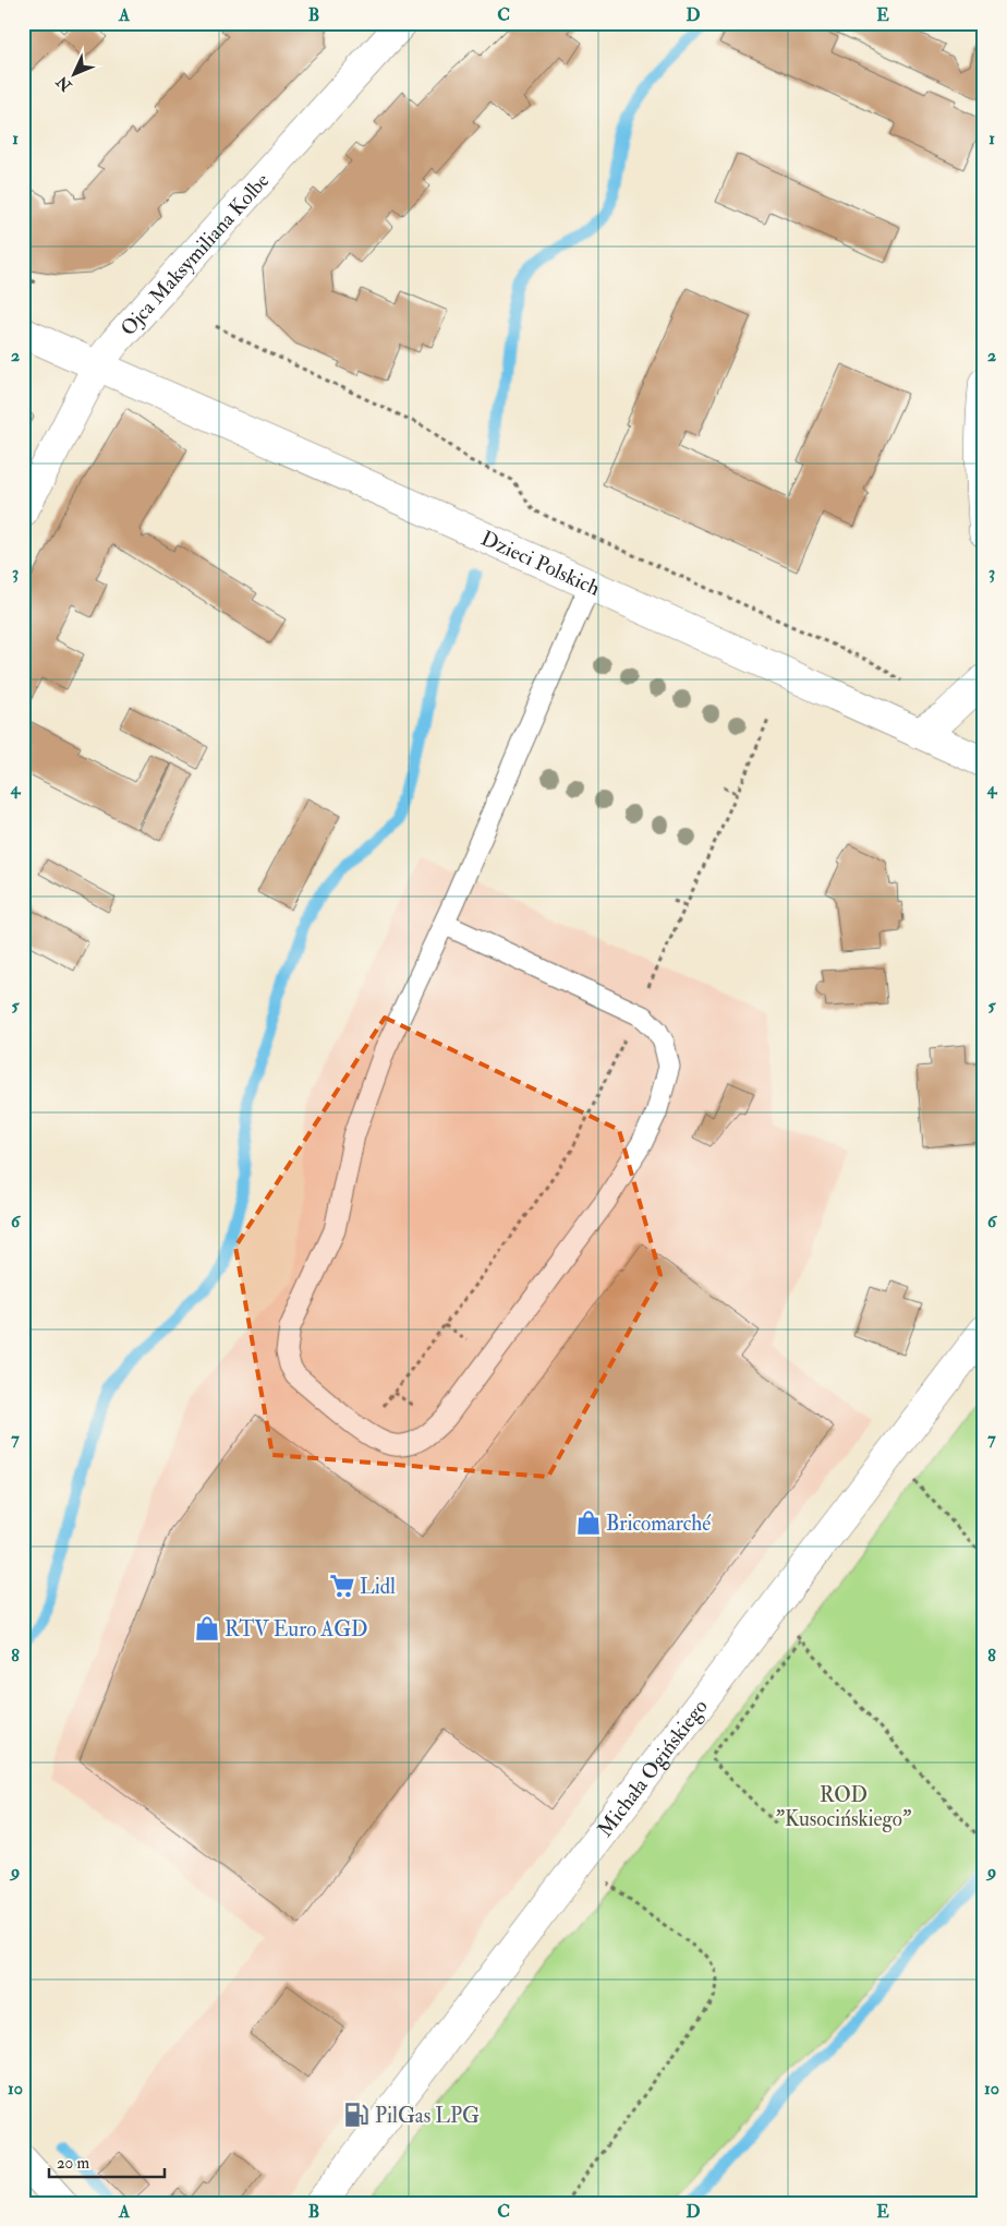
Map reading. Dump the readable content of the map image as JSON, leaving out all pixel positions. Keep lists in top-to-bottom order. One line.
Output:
{"streets":{"street":["Ojca Maksymiliana Kolbe","Dzieci Polskich","Michała Ogińskiego"]},"crossings":[["Ojca Maksymiliana Kolbe","Dzieci Polskich"]],"parks":["ROD \"Kusocińskiego\""],"places":{"shop":["Bricomarché","RTV Euro AGD"],"supermarket":["Lidl"],"fuel station":["PilGas LPG"]},"scale_bar":"20 m","north":"bottom left","grid":{"columns":["A","B","C","D","E"],"rows":["1","2","3","4","5","6","7","8","9","10"]}}
